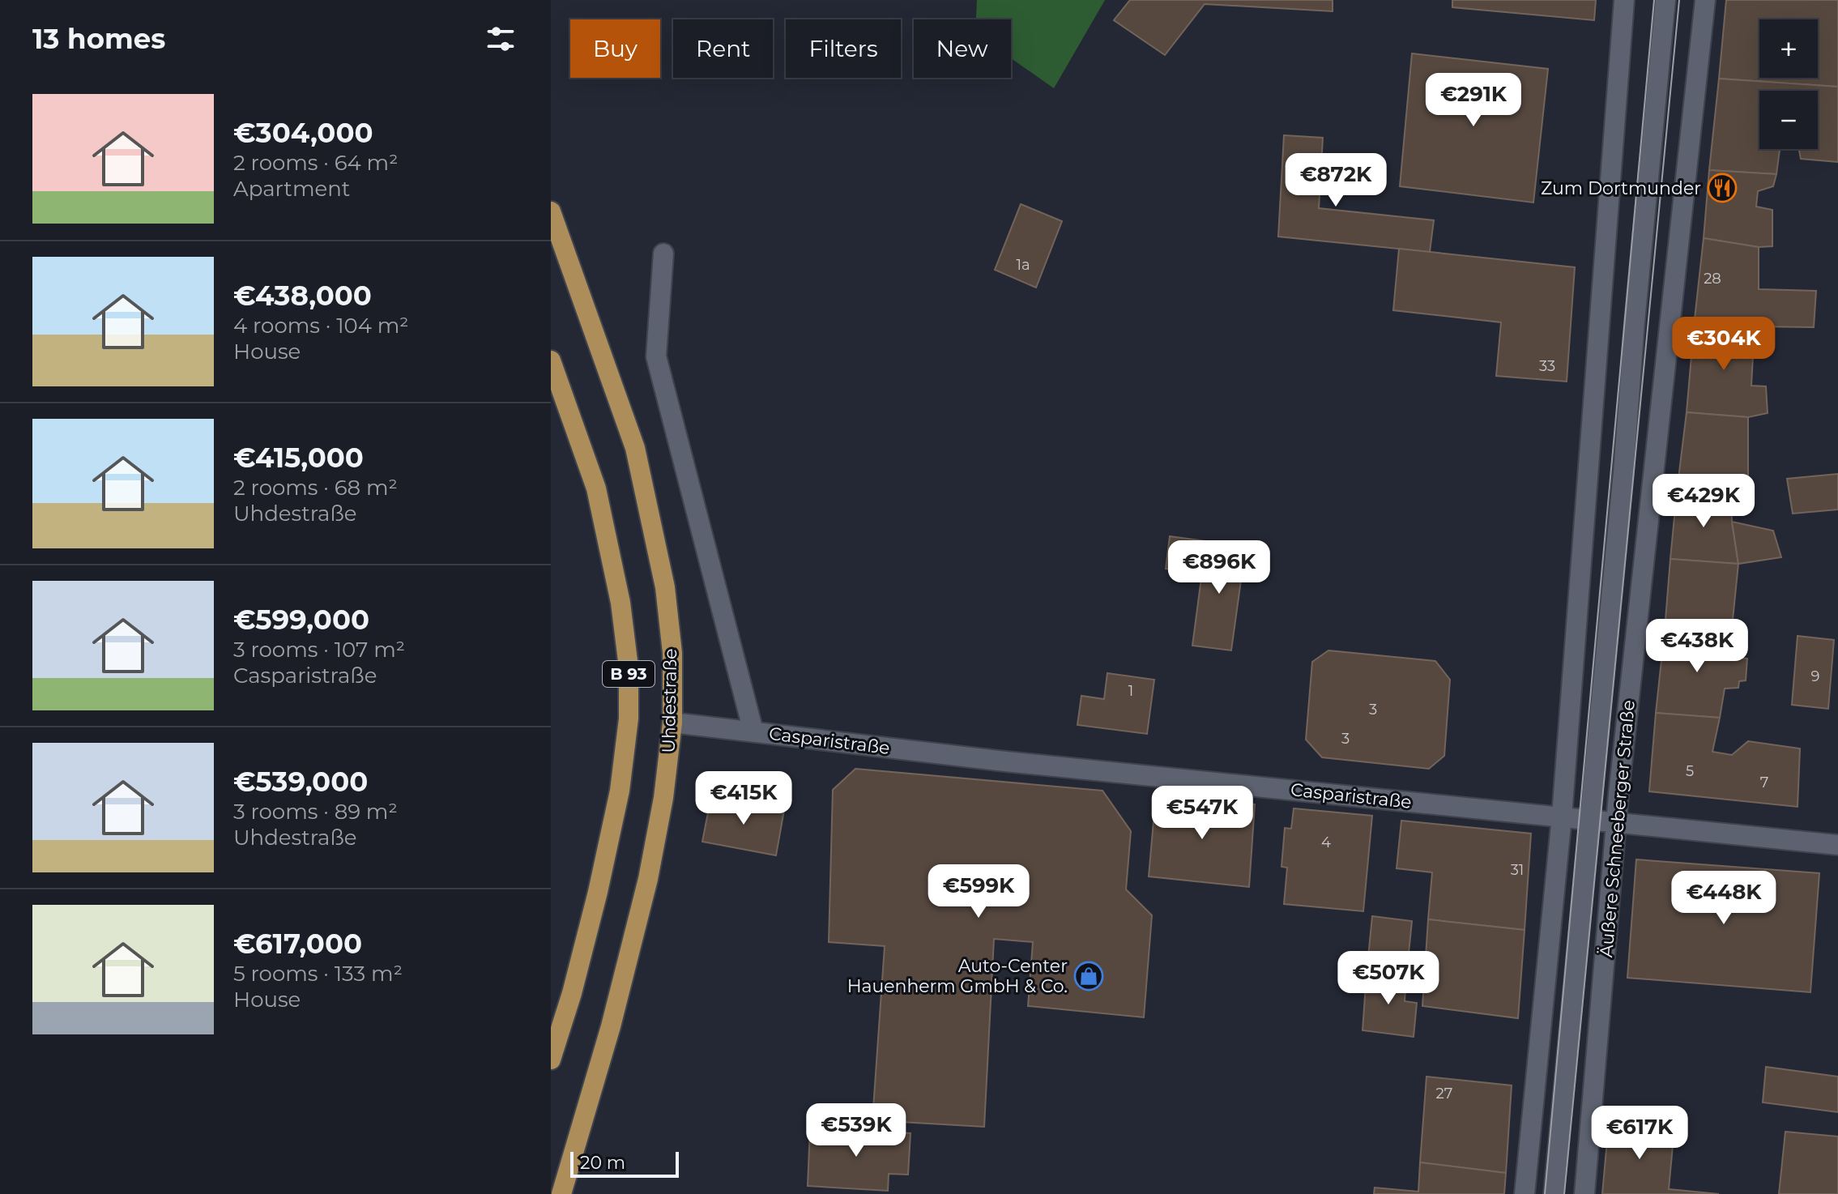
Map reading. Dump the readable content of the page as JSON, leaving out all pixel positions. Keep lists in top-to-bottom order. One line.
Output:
{"streets":{"main road":["B 93","Uhdestraße"],"street":["Casparistraße","Äußere Schneeberger Straße"]},"crossings":[["Uhdestraße","Casparistraße"],["Casparistraße","Äußere Schneeberger Straße"]],"places":{"restaurant":["Zum Dortmunder"],"shop":["Auto-Center Hauenherm GmbH & Co."]},"house_numbers":["1a","28","33","9","1","3","3","5","7","4","31","27"],"scale_bar":"20 m","page":{"heading":"13 homes","map_buttons":["+","−"],"chip":["Buy","Rent","Filters","New"],"price":["€291K","€872K","€304K","€429K","€896K","€438K","€415K","€547K","€599K","€448K","€507K","€539K","€617K"],"list":[{"name":"€304,000","note":"2 rooms · 64 m² · Apartment"},{"name":"€438,000","note":"4 rooms · 104 m² · House"},{"name":"€415,000","note":"2 rooms · 68 m² · Uhdestraße"},{"name":"€599,000","note":"3 rooms · 107 m² · Casparistraße"},{"name":"€539,000","note":"3 rooms · 89 m² · Uhdestraße"},{"name":"€617,000","note":"5 rooms · 133 m² · House"}],"scale":"20 m"}}
